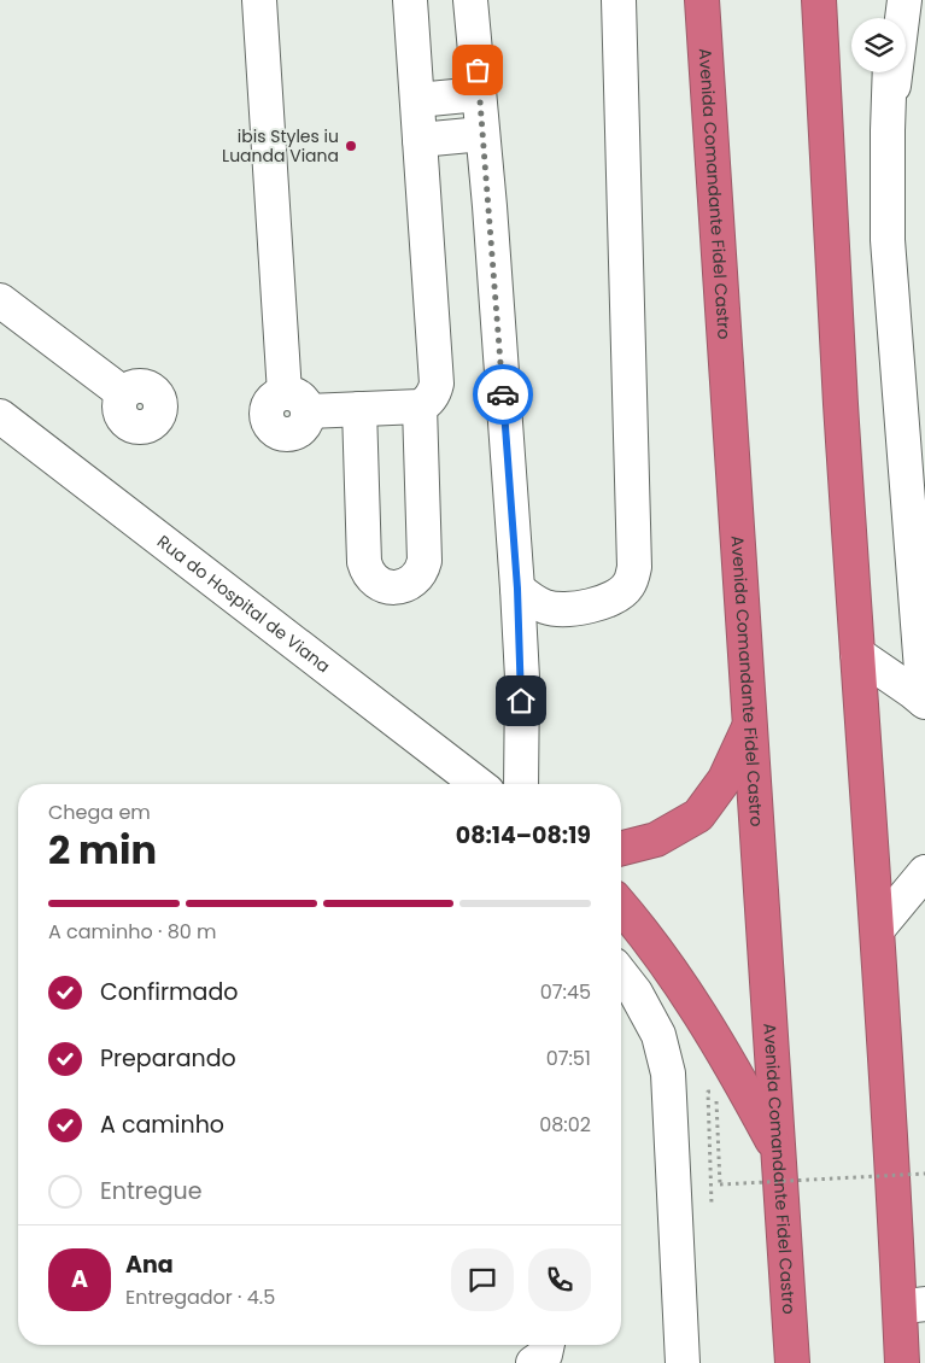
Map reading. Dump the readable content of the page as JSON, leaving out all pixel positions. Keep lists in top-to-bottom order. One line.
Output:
{"streets":{"highway":["Avenida Comandante Fidel Castro"],"street":["Rua do Hospital de Viana"]},"places":["ibis Styles iu Luanda Viana"],"page":{"heading":["2 min","Chega em","08:14–08:19"],"panel":["Ana","Entregador · 4.5"],"bar":"A caminho · 80 m","list":[["Confirmado","07:45"],["Preparando","07:51"],["A caminho","08:02"],"Entregue"],"round":"A"}}
